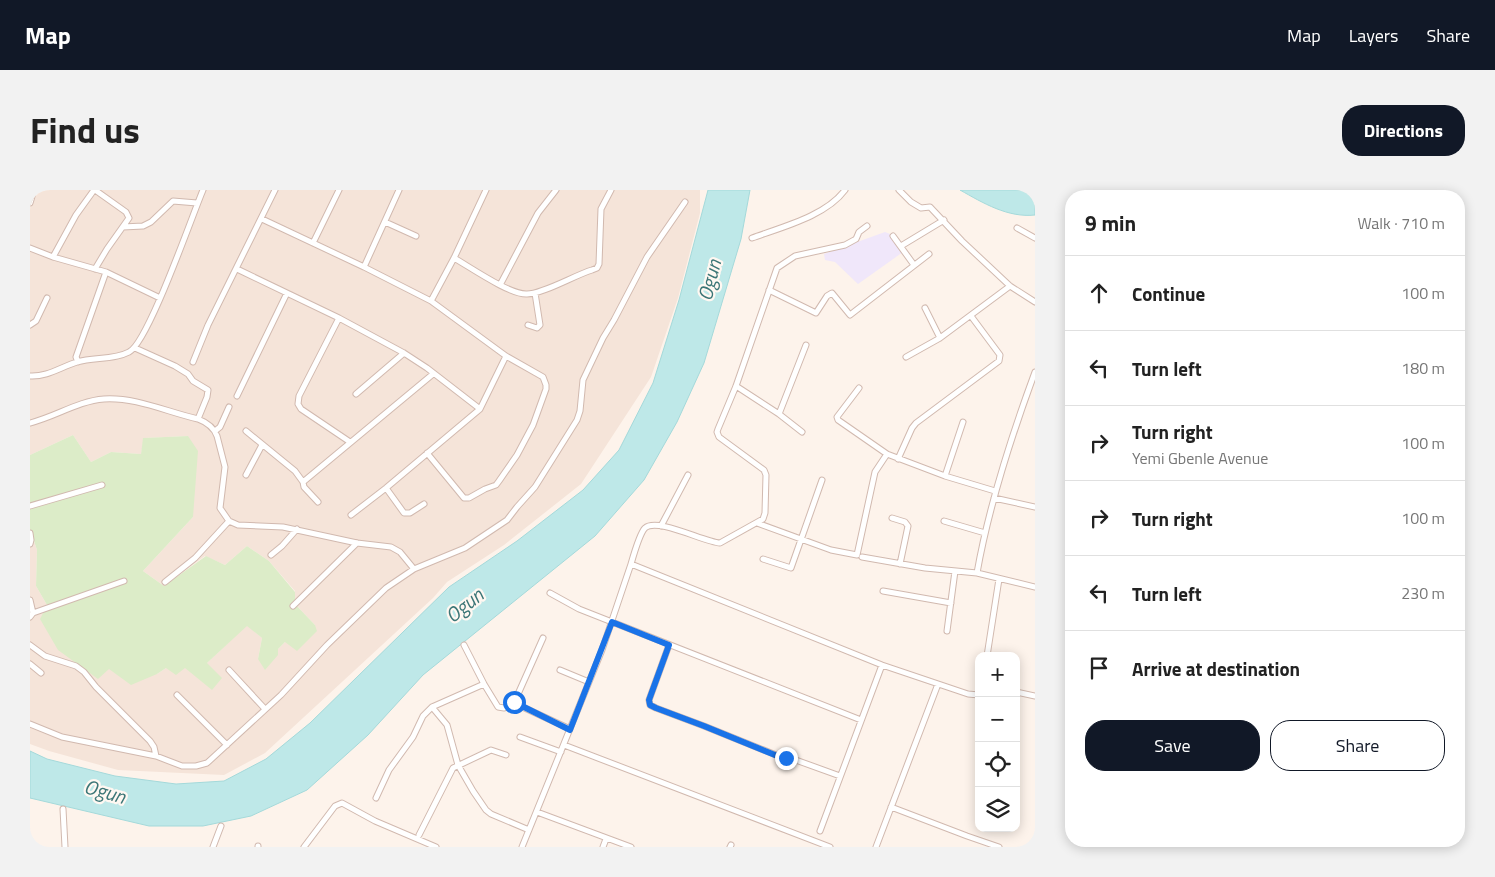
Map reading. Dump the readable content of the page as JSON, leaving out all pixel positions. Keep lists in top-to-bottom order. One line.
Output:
{"water":["Ogun"],"page":{"header":"Map","nav":["Map","Layers","Share"],"title":"Find us","buttons":["Directions",["Save","Share"]],"heading":["9 min","Walk · 710 m"],"list":[["Continue","100 m"],["Turn left","180 m"],["Turn right","Yemi Gbenle Avenue","100 m"],["Turn right","100 m"],["Turn left","230 m"],"Arrive at destination"],"map_buttons":["+","−"]}}
